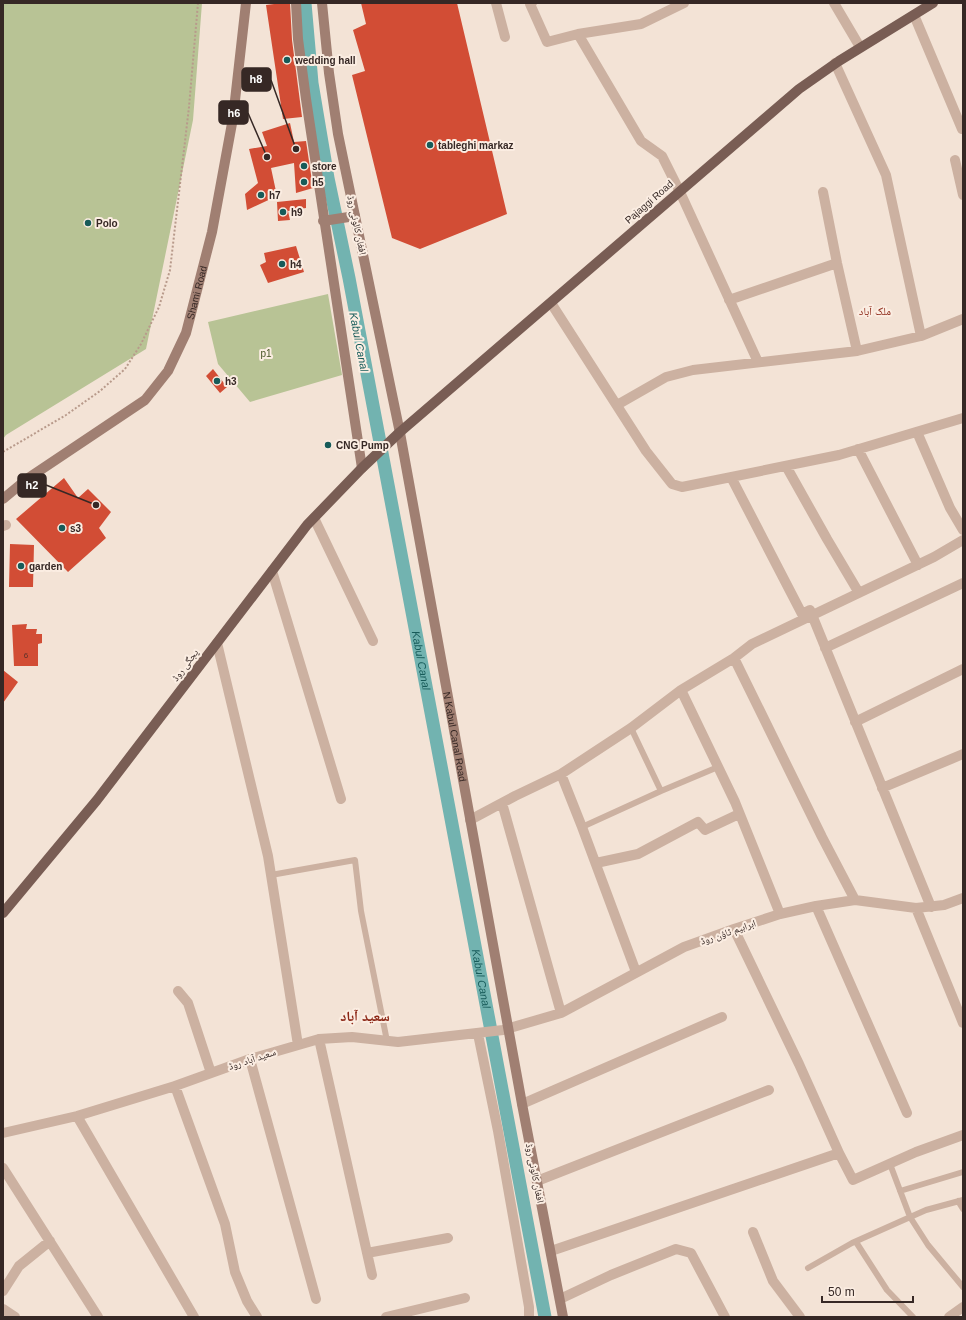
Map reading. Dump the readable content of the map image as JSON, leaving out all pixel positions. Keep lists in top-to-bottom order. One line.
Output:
{"streets":{"main road":["Pajaggi Road","افغان کالونی روڈ","Shami Road","پجگی روڈ","N Kabul Canal Road"],"street":["ابراہیم ٹاؤن روڈ","سعید آباد روڈ"]},"crossings":[["Pajaggi Road","افغان کالونی روڈ"],["Pajaggi Road","پجگی روڈ"],["Pajaggi Road","N Kabul Canal Road"],["افغان کالونی روڈ","پجگی روڈ"],["افغان کالونی روڈ","N Kabul Canal Road"],["افغان کالونی روڈ","ابراہیم ٹاؤن روڈ"],["افغان کالونی روڈ","سعید آباد روڈ"],["پجگی روڈ","N Kabul Canal Road"],["N Kabul Canal Road","ابراہیم ٹاؤن روڈ"],["N Kabul Canal Road","سعید آباد روڈ"],["ابراہیم ٹاؤن روڈ","سعید آباد روڈ"]],"districts":["ملک آباد","سعید آباد"],"water":["Kabul Canal"],"parks":["p1"],"places":["wedding hall","tableghi markaz","h8","h6","store","h5","h7","h9","Polo","h4","h3","CNG Pump","h2","s3","garden"],"house_numbers":["6"],"scale_bar":"50 m"}
